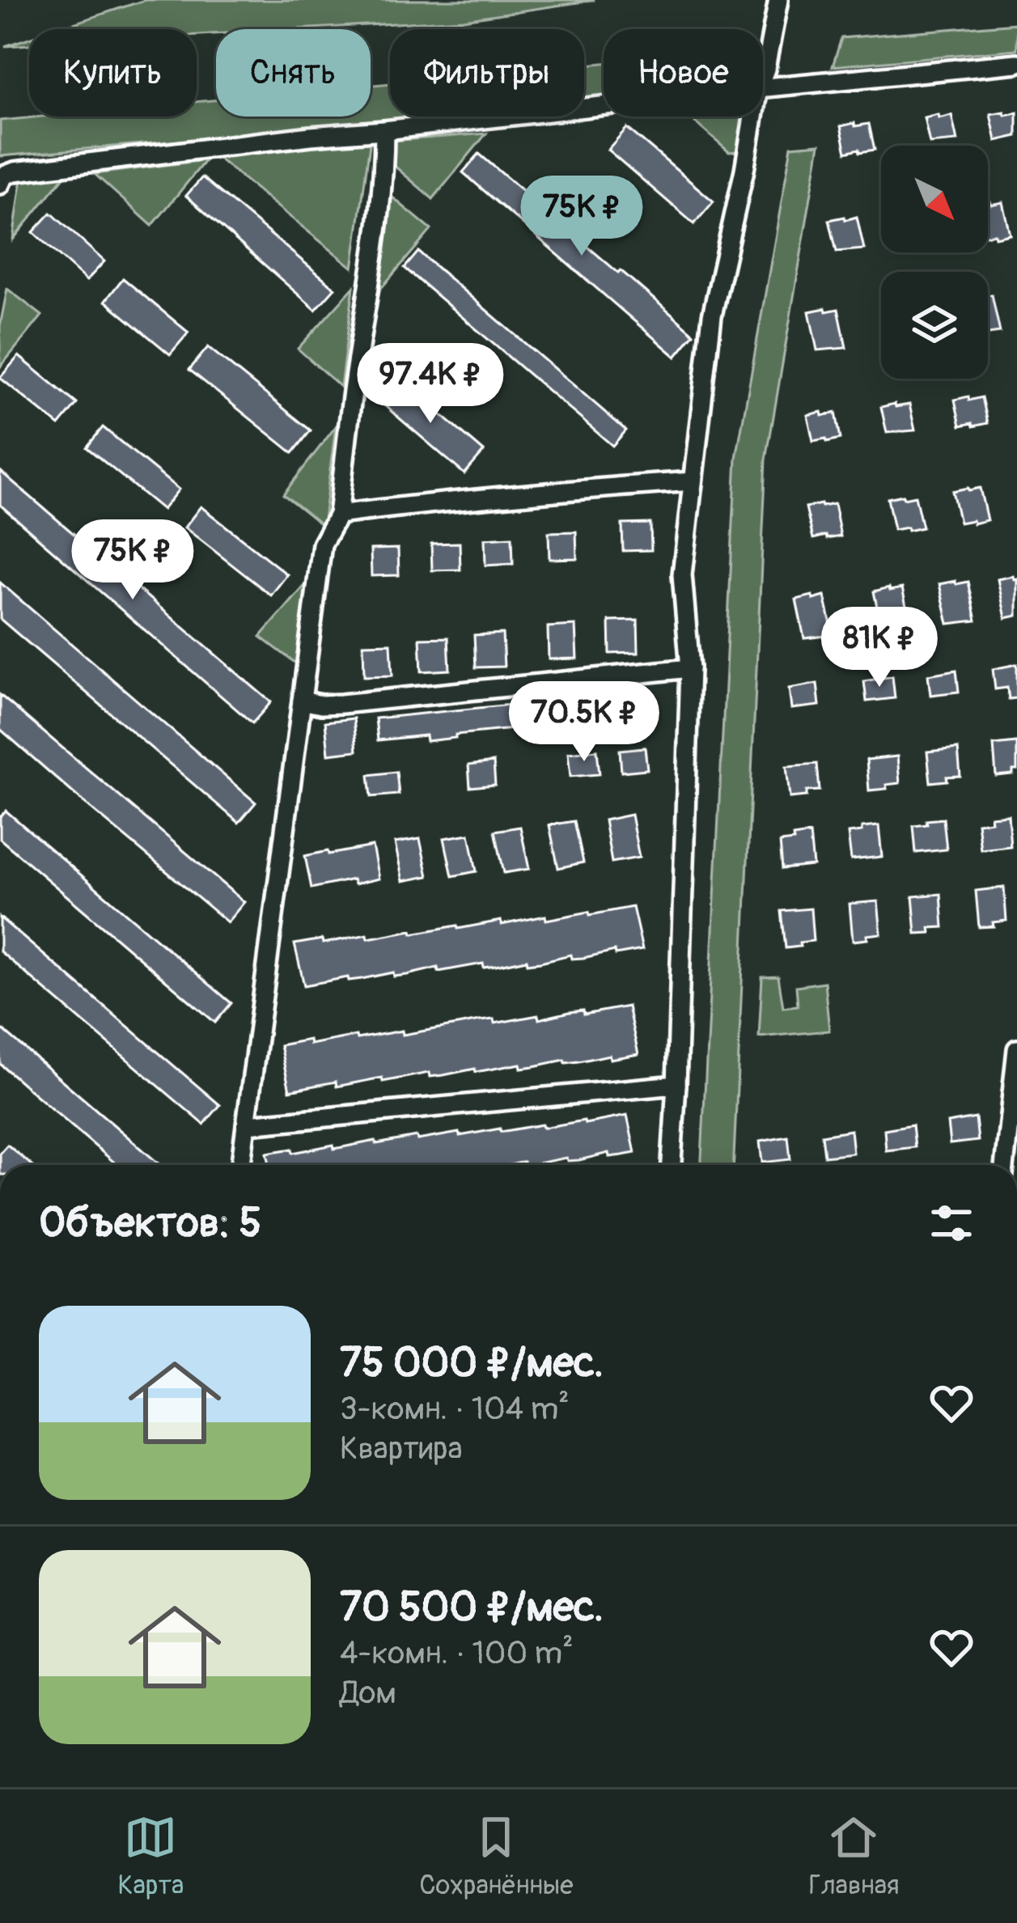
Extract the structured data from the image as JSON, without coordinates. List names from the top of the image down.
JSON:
{
  "north": "bottom right",
  "page": {
    "chip": [
      "Купить",
      "Снять",
      "Фильтры",
      "Новое"
    ],
    "price": [
      "75K ₽",
      "97.4K ₽",
      "75K ₽",
      "81K ₽",
      "70.5K ₽"
    ],
    "heading": "Объектов: 5",
    "list": [
      {
        "name": "75 000 ₽/мес.",
        "note": "3-комн. · 104 m² · Квартира"
      },
      {
        "name": "70 500 ₽/мес.",
        "note": "4-комн. · 100 m² · Дом"
      }
    ],
    "tabs": ["Карта", "Сохранённые", "Главная"]
  }
}
